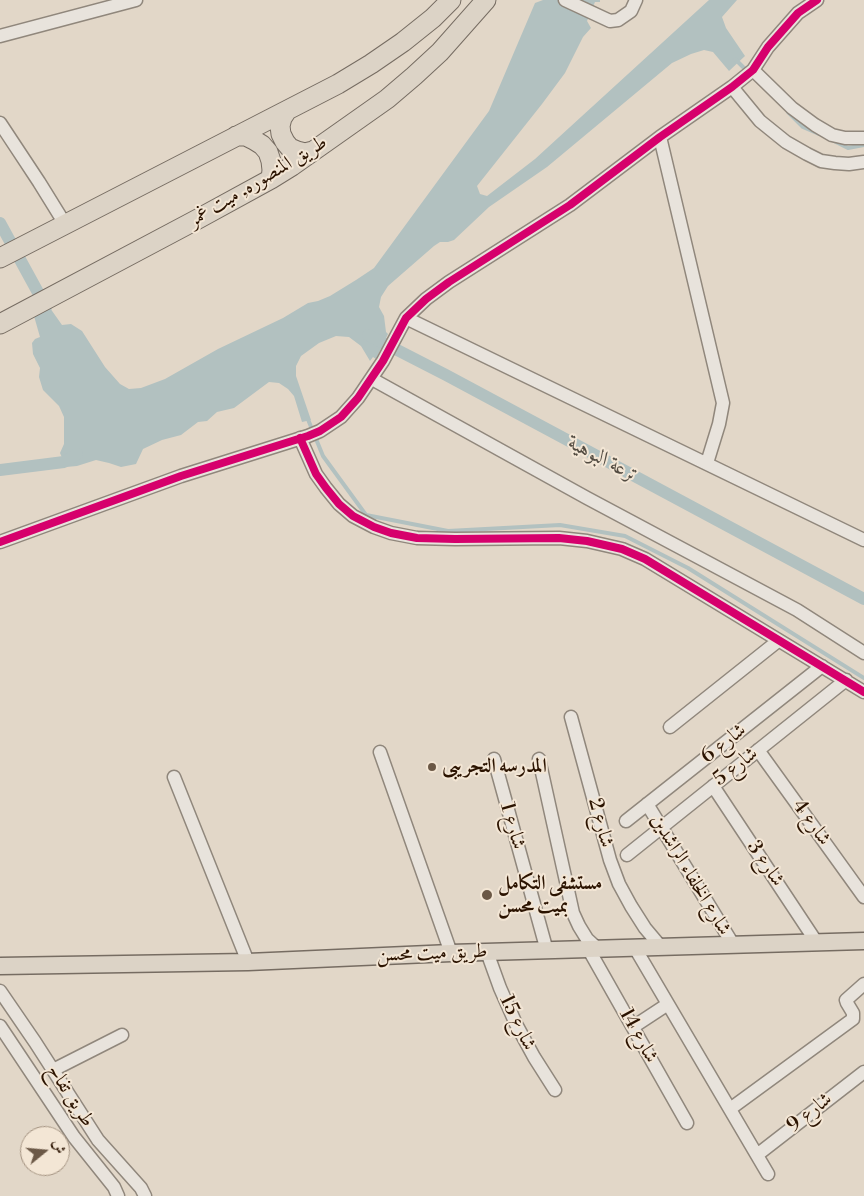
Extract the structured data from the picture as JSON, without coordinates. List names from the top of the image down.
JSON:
{
  "streets": {
    "highway": ["طريق المنصوره, ميت غمر"],
    "main road": ["طريق ميت محسن"],
    "street": [
      "شارع 6",
      "شارع 5",
      "شارع 2",
      "شارع 4",
      "شارع 1",
      "شارع 3",
      "شارع الخلفاء الراشدين",
      "شارع 15",
      "شارع 14",
      "طريق تفاح",
      "شارع 9"
    ]
  },
  "crossings": [
    ["شارع 6", "شارع الخلفاء الراشدين"],
    ["شارع 5", "شارع 4"],
    ["شارع 5", "شارع 3"],
    ["شارع 5", "شارع الخلفاء الراشدين"],
    ["شارع 2", "طريق ميت محسن"],
    ["شارع 1", "طريق ميت محسن"],
    ["شارع 3", "طريق ميت محسن"],
    ["شارع الخلفاء الراشدين", "طريق ميت محسن"],
    ["طريق ميت محسن", "شارع 15"],
    ["طريق ميت محسن", "شارع 14"]
  ],
  "water": ["ترعة البوهية"],
  "places": ["المدرسه التجريبى", "مستشفى التكامل بميت محسن"],
  "north": "right"
}
